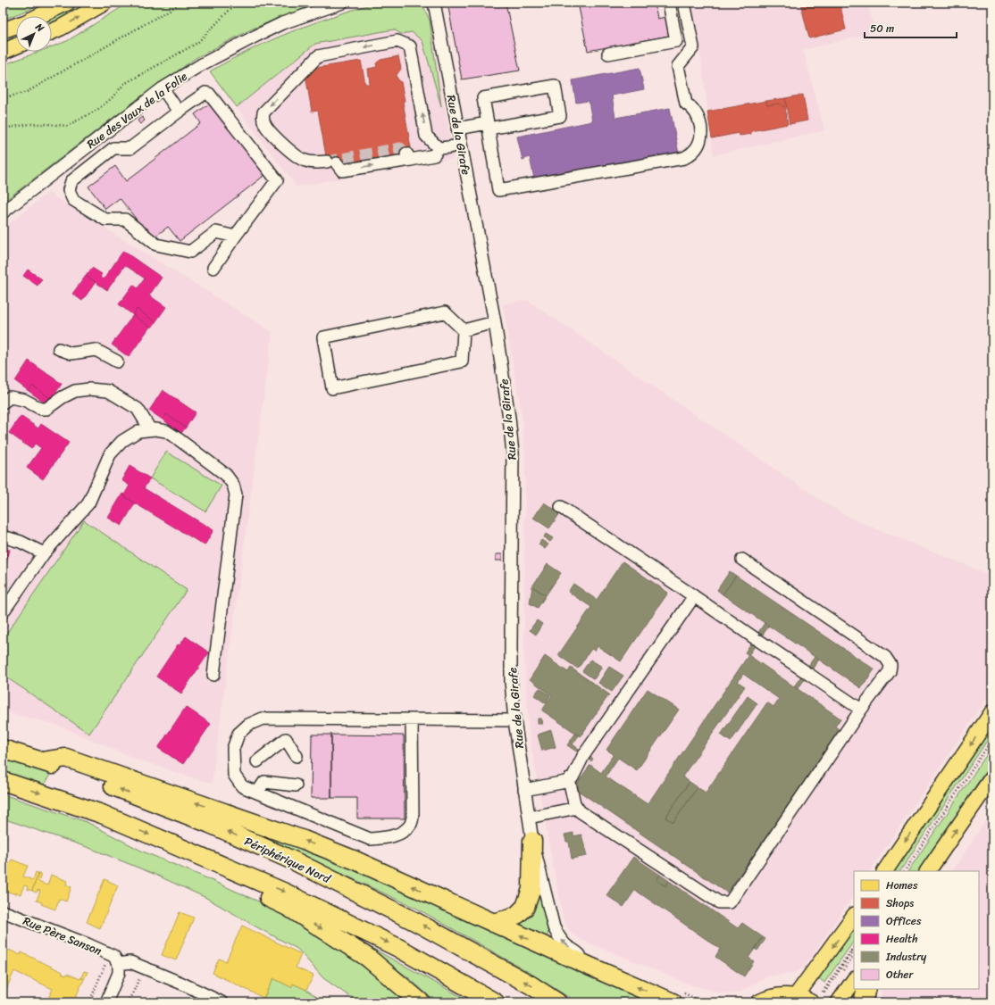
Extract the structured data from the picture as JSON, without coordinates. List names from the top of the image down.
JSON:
{
  "streets": {
    "highway": ["Périphérique Nord"],
    "street": ["Rue des Vaux de la Folie", "Rue de la Girafe", "Rue Père Sanson"]
  },
  "legend": [
    "Homes",
    "Shops",
    "Offices",
    "Health",
    "Industry",
    "Other"
  ],
  "scale_bar": "50 m",
  "north": "top right"
}
